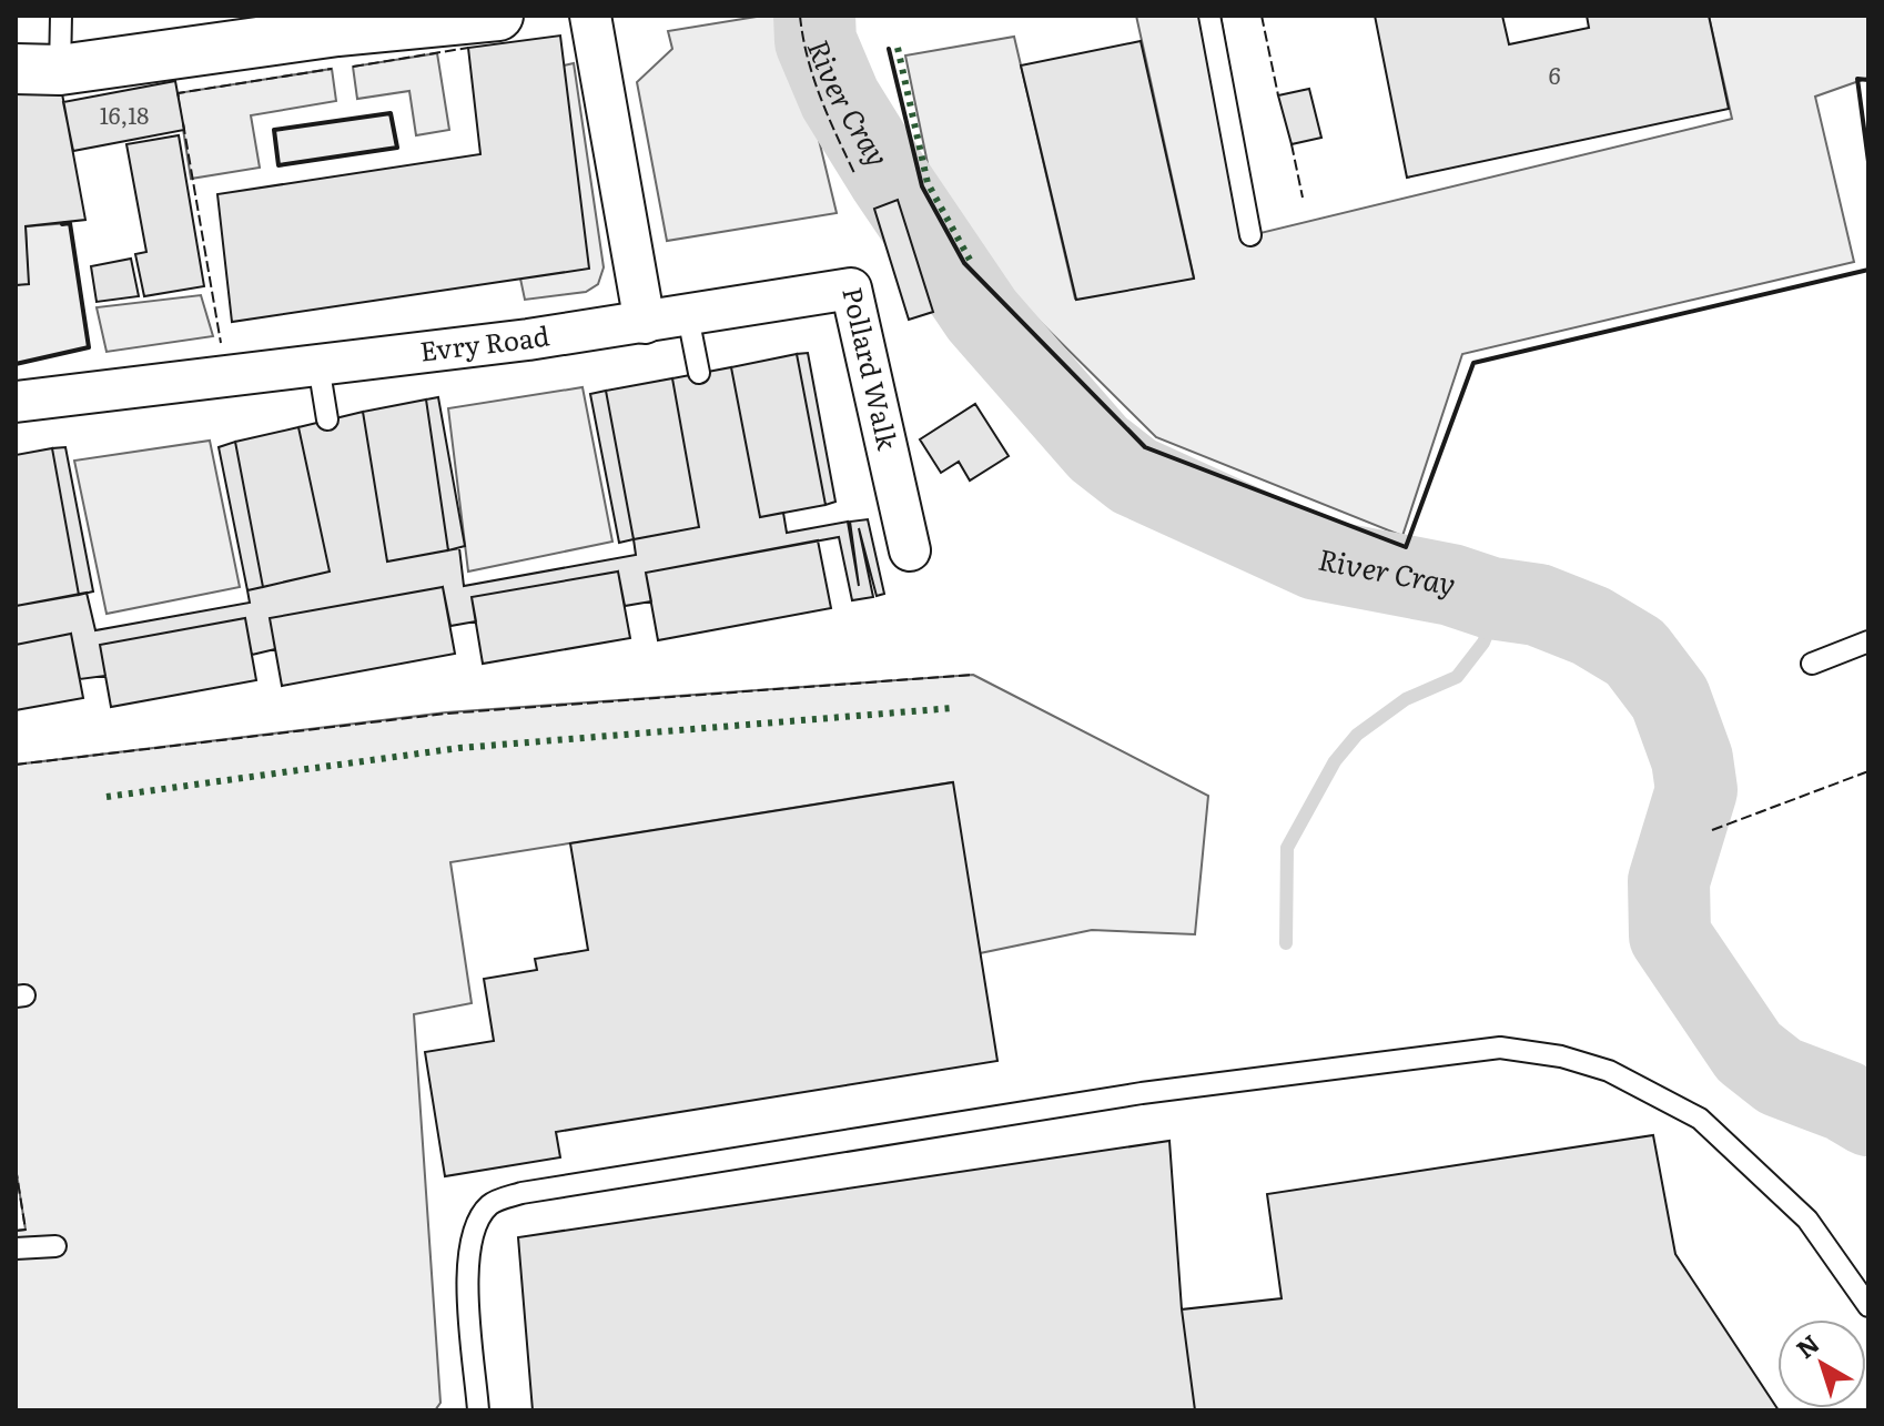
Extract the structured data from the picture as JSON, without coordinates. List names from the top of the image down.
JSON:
{
  "streets": {
    "street": ["Evry Road", "Pollard Walk"]
  },
  "crossings": [
    ["Evry Road", "Pollard Walk"]
  ],
  "water": ["River Cray"],
  "house_numbers": ["6", "16,18"],
  "north": "top left"
}
